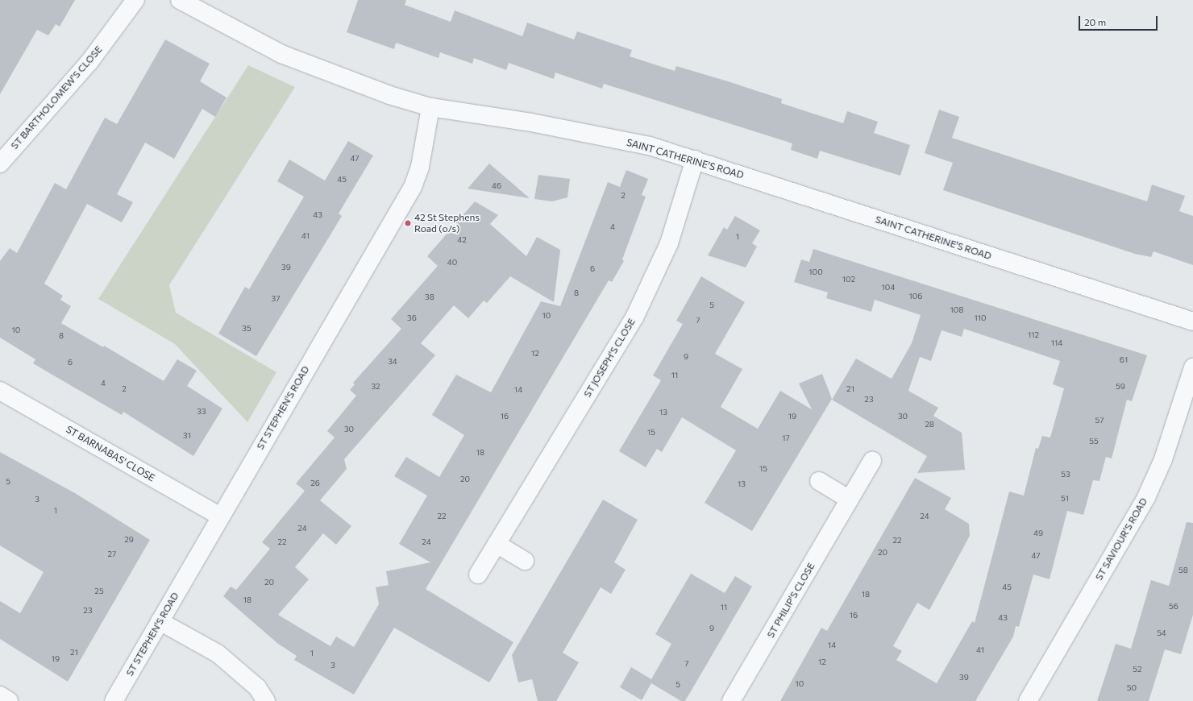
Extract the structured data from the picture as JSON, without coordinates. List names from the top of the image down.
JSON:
{
  "streets": {
    "street": [
      "ST BARTHOLOMEW'S CLOSE",
      "SAINT CATHERINE'S ROAD",
      "ST JOSEPH'S CLOSE",
      "ST STEPHEN'S ROAD",
      "ST BARNABAS' CLOSE",
      "ST SAVIOUR'S ROAD",
      "ST PHILIP'S CLOSE"
    ]
  },
  "crossings": [
    ["SAINT CATHERINE'S ROAD", "ST JOSEPH'S CLOSE"],
    ["SAINT CATHERINE'S ROAD", "ST STEPHEN'S ROAD"],
    ["ST STEPHEN'S ROAD", "ST BARNABAS' CLOSE"]
  ],
  "places": ["42 St Stephens Road (o/s)"],
  "house_numbers": [
    "47",
    "45",
    "46",
    "2",
    "43",
    "4",
    "41",
    "1",
    "42",
    "40",
    "39",
    "6",
    "100",
    "102",
    "104",
    "8",
    "106",
    "38",
    "37",
    "5",
    "108",
    "10",
    "36",
    "110",
    "7",
    "35",
    "10",
    "112",
    "8",
    "114",
    "12",
    "9",
    "61",
    "34",
    "6",
    "11",
    "4",
    "32",
    "59",
    "2",
    "21",
    "14",
    "23",
    "33",
    "13",
    "16",
    "19",
    "30",
    "57",
    "28",
    "30",
    "15",
    "31",
    "17",
    "55",
    "18",
    "15",
    "53",
    "20",
    "5",
    "26",
    "13",
    "51",
    "3",
    "1",
    "22",
    "24",
    "24",
    "49",
    "29",
    "22",
    "22",
    "24",
    "20",
    "27",
    "47",
    "58",
    "20",
    "45",
    "25",
    "18",
    "18",
    "56",
    "11",
    "23",
    "16",
    "43",
    "9",
    "54",
    "14",
    "41",
    "21",
    "1",
    "19",
    "12",
    "7",
    "3",
    "52",
    "39",
    "10",
    "5",
    "50"
  ],
  "scale_bar": "20 m"
}
